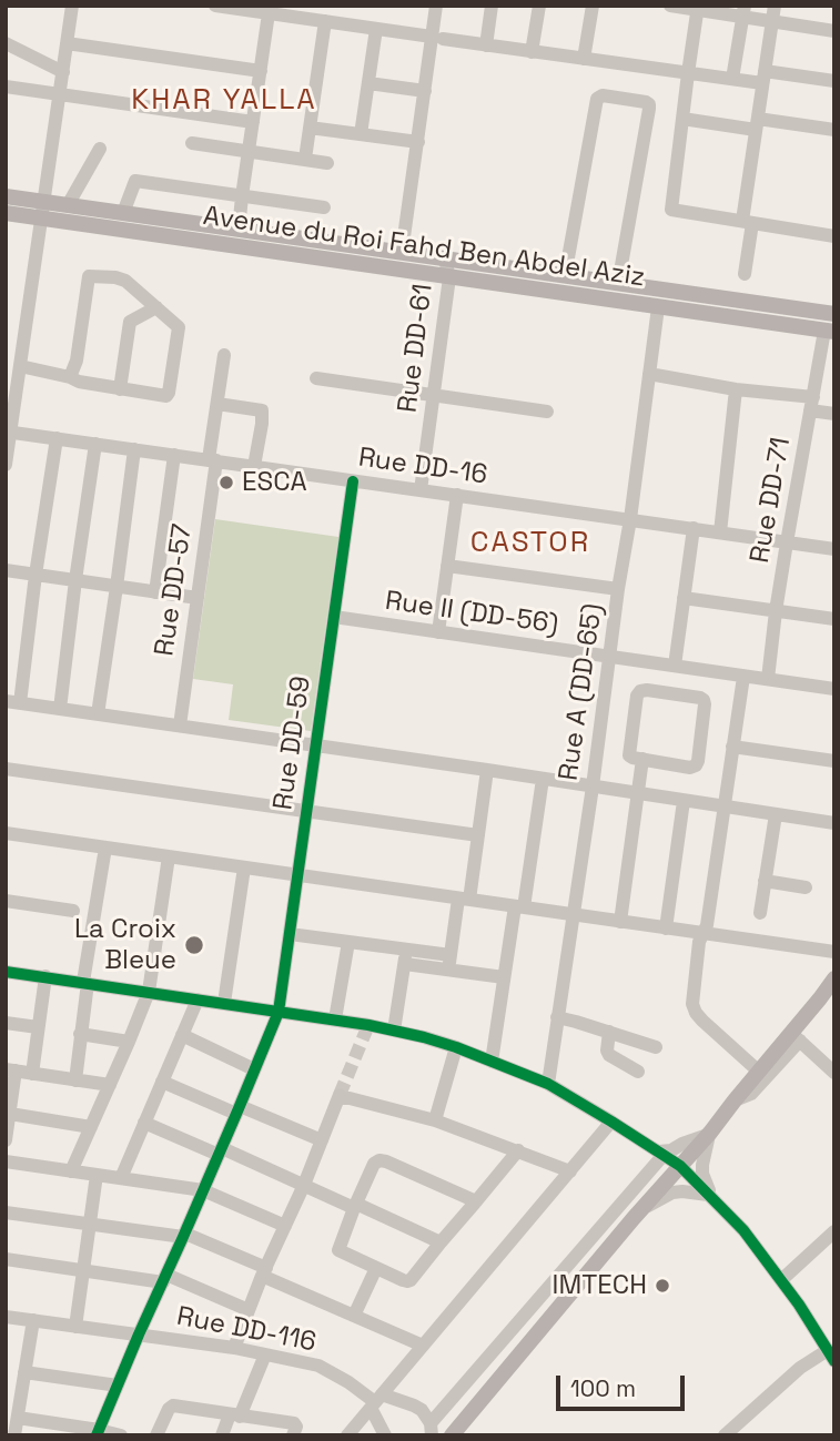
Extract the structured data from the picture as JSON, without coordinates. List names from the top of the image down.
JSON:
{
  "streets": {
    "main road": ["Avenue du Roi Fahd Ben Abdel Aziz"],
    "street": [
      "Rue DD-61",
      "Rue DD-16",
      "Rue DD-71",
      "Rue DD-57",
      "Rue II (DD-56)",
      "Rue A (DD-65)",
      "Rue DD-59",
      "Rue DD-116"
    ]
  },
  "crossings": [
    ["Avenue du Roi Fahd Ben Abdel Aziz", "Rue DD-61"],
    ["Avenue du Roi Fahd Ben Abdel Aziz", "Rue DD-71"],
    ["Avenue du Roi Fahd Ben Abdel Aziz", "Rue A (DD-65)"],
    ["Rue DD-61", "Rue DD-16"],
    ["Rue DD-16", "Rue DD-71"],
    ["Rue DD-16", "Rue DD-57"],
    ["Rue DD-16", "Rue A (DD-65)"],
    ["Rue DD-16", "Rue DD-59"],
    ["Rue DD-71", "Rue II (DD-56)"],
    ["Rue II (DD-56)", "Rue A (DD-65)"],
    ["Rue II (DD-56)", "Rue DD-59"],
    ["Rue DD-59", "Rue DD-116"]
  ],
  "districts": ["KHAR YALLA", "CASTOR"],
  "places": ["ESCA", "La Croix Bleue", "IMTECH"],
  "scale_bar": "100 m"
}
